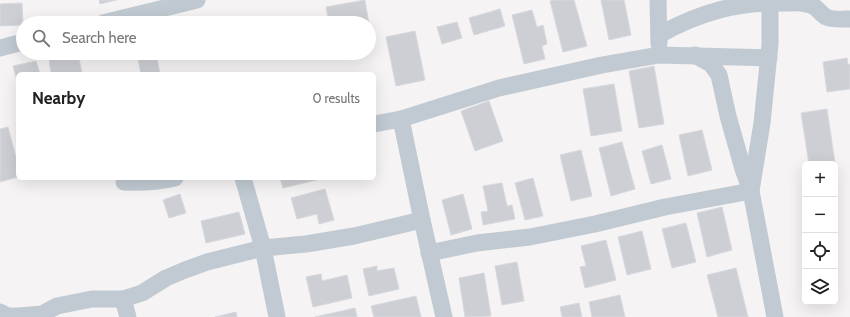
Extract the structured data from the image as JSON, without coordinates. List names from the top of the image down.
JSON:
{
  "page": {
    "search": "Search here",
    "heading": ["Nearby", "0 results"],
    "map_buttons": ["+", "−"]
  }
}
